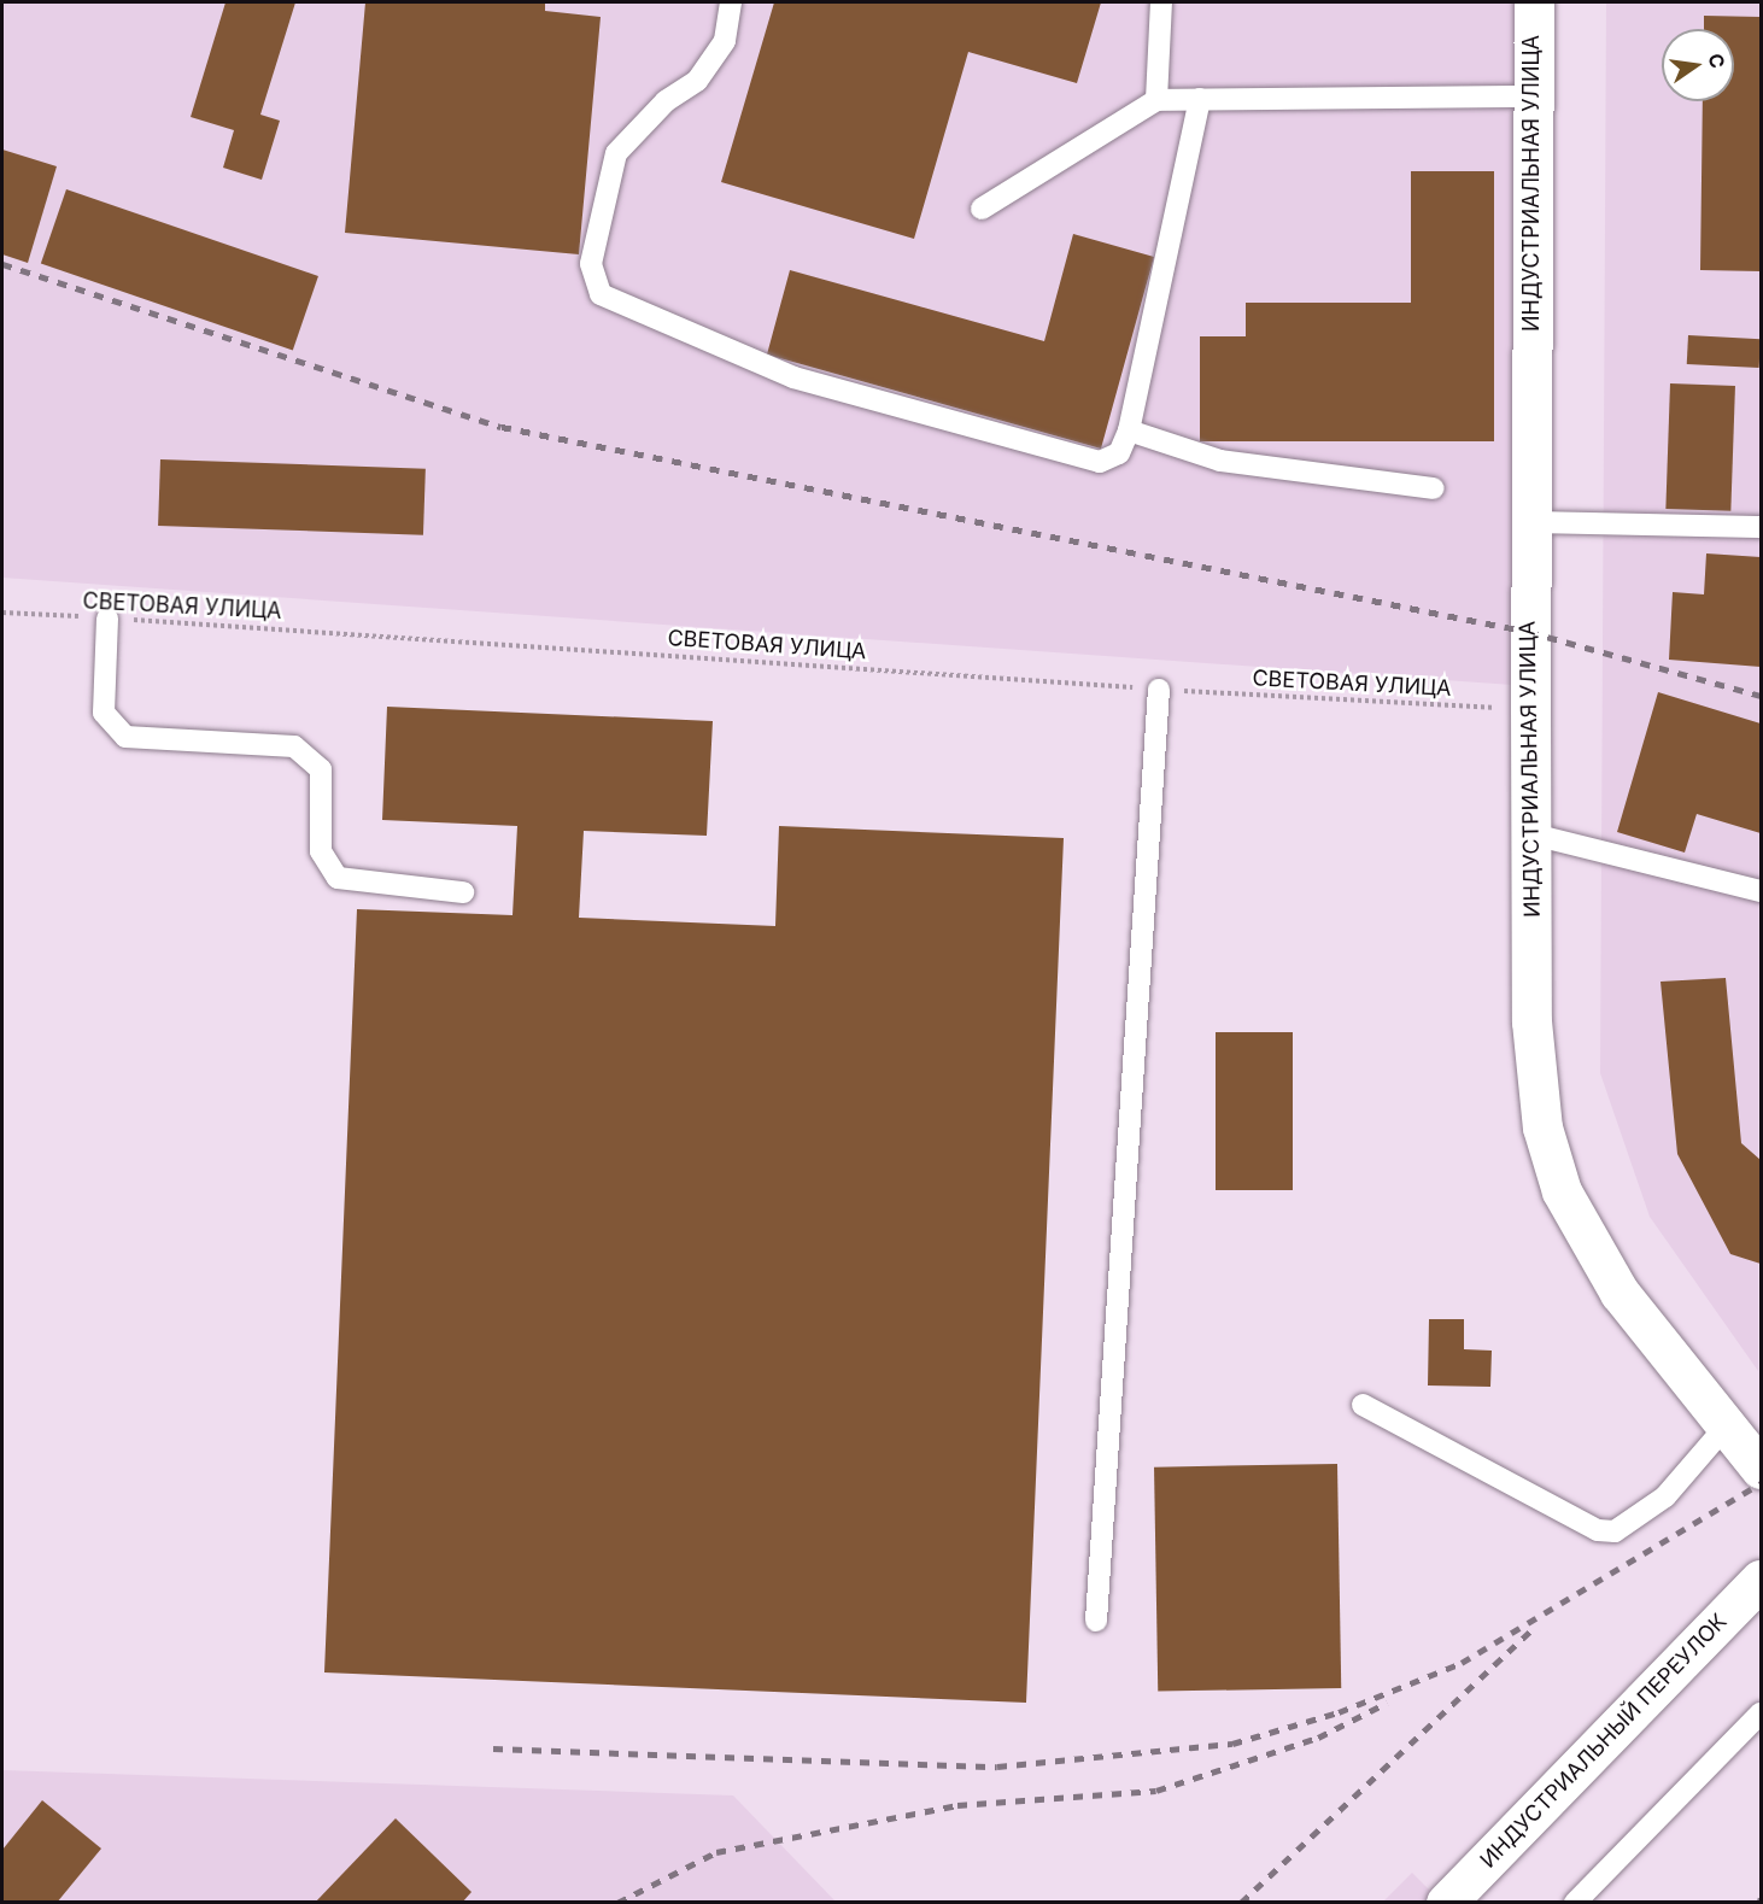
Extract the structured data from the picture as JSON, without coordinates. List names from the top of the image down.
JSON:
{
  "streets": {
    "street": ["ИНДУСТРИАЛЬНАЯ УЛИЦА", "ИНДУСТРИАЛЬНЫЙ ПЕРЕУЛОК"],
    "path": ["СВЕТОВАЯ УЛИЦА"]
  },
  "crossings": [
    ["ИНДУСТРИАЛЬНАЯ УЛИЦА", "СВЕТОВАЯ УЛИЦА"]
  ],
  "north": "right"
}
